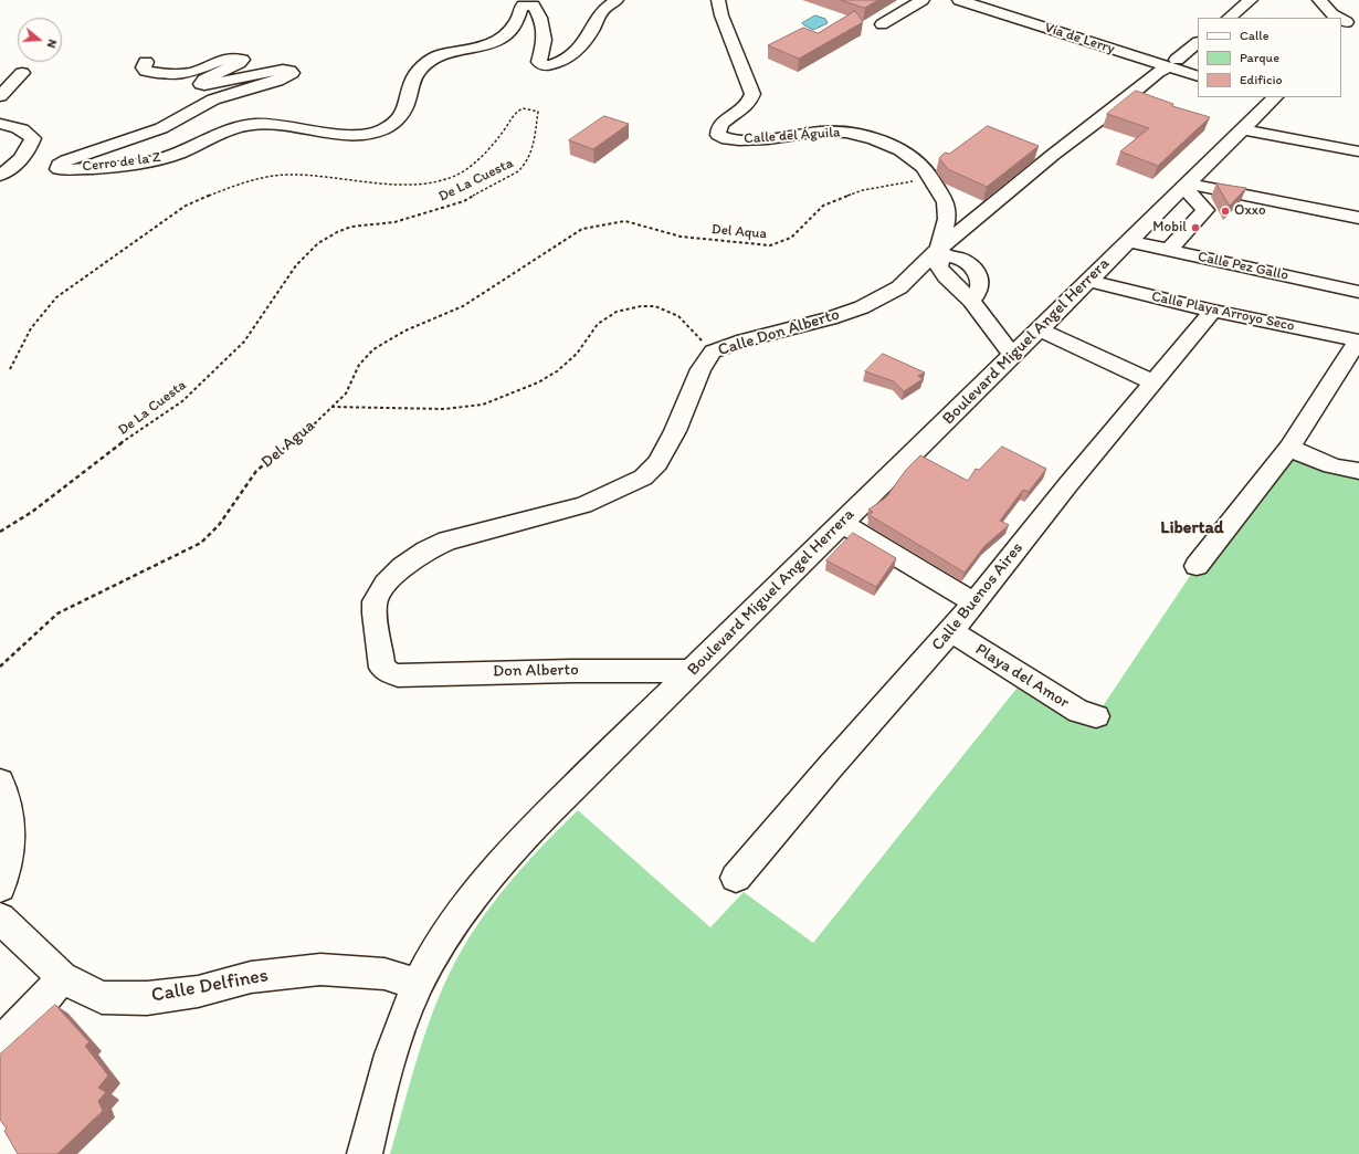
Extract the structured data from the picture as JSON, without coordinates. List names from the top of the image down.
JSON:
{
  "streets": {
    "street": [
      "Vía de Lerry",
      "Calle del Águila",
      "Cerro de la Z",
      "Calle Pez Gallo",
      "Calle Playa Arroyo Seco",
      "Calle Don Alberto",
      "Boulevard Miguel Angel Herrera",
      "Calle Buenos Aires",
      "Don Alberto",
      "Playa del Amor",
      "Calle Delfines"
    ],
    "path": ["De La Cuesta", "Del Aqua", "Del Agua"]
  },
  "crossings": [
    ["Vía de Lerry", "Calle Don Alberto"],
    ["Calle del Águila", "Del Aqua"],
    ["Calle del Águila", "Calle Don Alberto"],
    ["Calle del Águila", "Boulevard Miguel Angel Herrera"],
    ["Del Aqua", "Del Agua"],
    ["Calle Pez Gallo", "Boulevard Miguel Angel Herrera"],
    ["Calle Playa Arroyo Seco", "Boulevard Miguel Angel Herrera"],
    ["Calle Playa Arroyo Seco", "Calle Buenos Aires"],
    ["Calle Don Alberto", "Don Alberto"],
    ["Boulevard Miguel Angel Herrera", "Don Alberto"],
    ["Boulevard Miguel Angel Herrera", "Calle Delfines"],
    ["Calle Buenos Aires", "Playa del Amor"]
  ],
  "districts": ["Libertad"],
  "places": ["Oxxo", "Mobil"],
  "legend": ["Calle", "Parque", "Edificio"],
  "north": "right"
}
